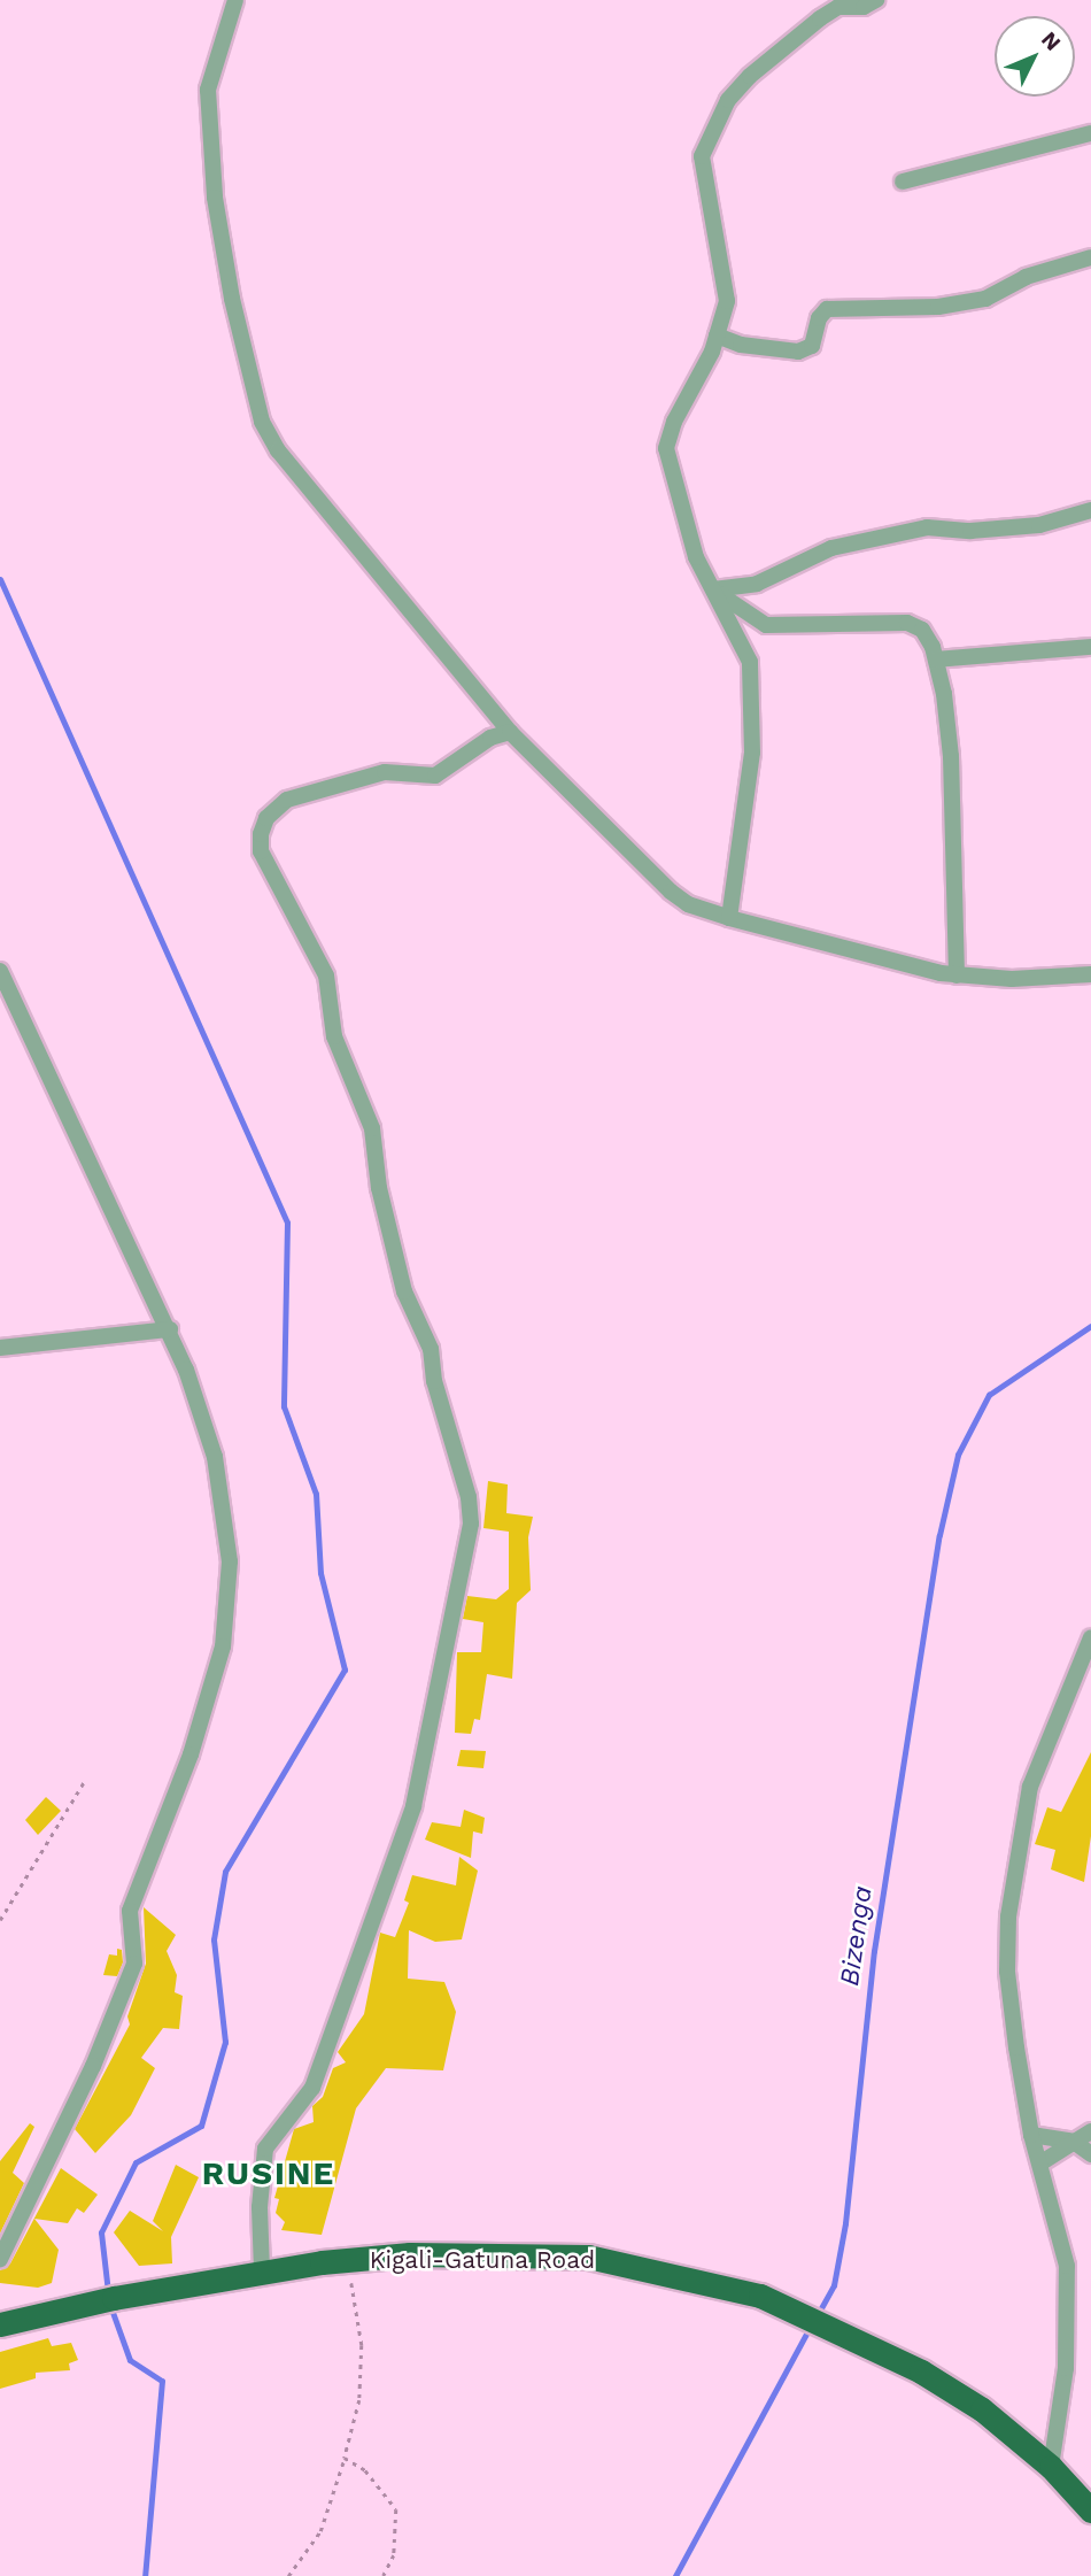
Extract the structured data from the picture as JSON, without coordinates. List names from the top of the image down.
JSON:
{
  "streets": {
    "highway": ["Kigali-Gatuna Road"]
  },
  "districts": ["RUSINE"],
  "water": ["Bizenga"],
  "north": "top right"
}
